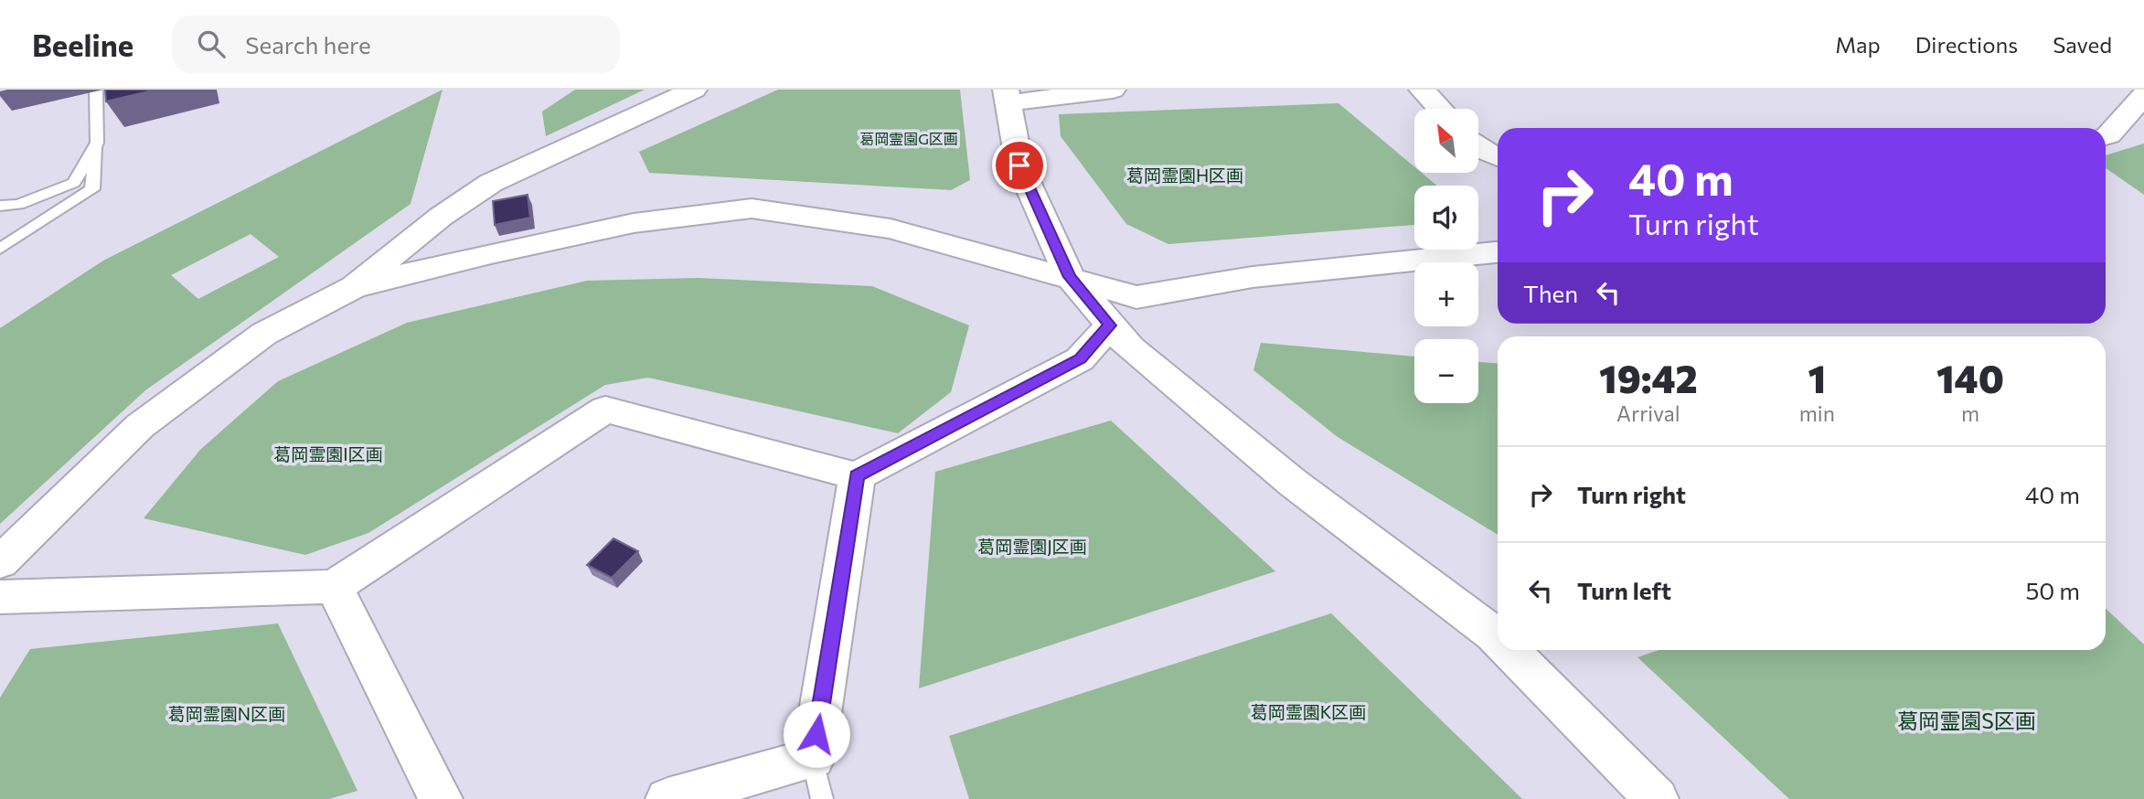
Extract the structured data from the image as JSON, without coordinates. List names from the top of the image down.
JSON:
{
  "parks": [
    "葛岡霊園G区画",
    "葛岡霊園H区画",
    "葛岡霊園I区画",
    "葛岡霊園J区画",
    "葛岡霊園K区画",
    "葛岡霊園N区画",
    "葛岡霊園S区画"
  ],
  "north": "top left",
  "page": {
    "header": "Beeline",
    "search": "Search here",
    "nav": ["Map", "Directions", "Saved"],
    "map_buttons": ["+", "−"],
    "turn": ["40 m", "Turn right"],
    "then": "Then",
    "eta": [
      "19:42",
      "Arrival",
      "1",
      "min",
      "140",
      "m"
    ],
    "list": [
      {
        "name": "Turn right",
        "value": "40 m"
      },
      {
        "name": "Turn left",
        "value": "50 m"
      }
    ]
  }
}
